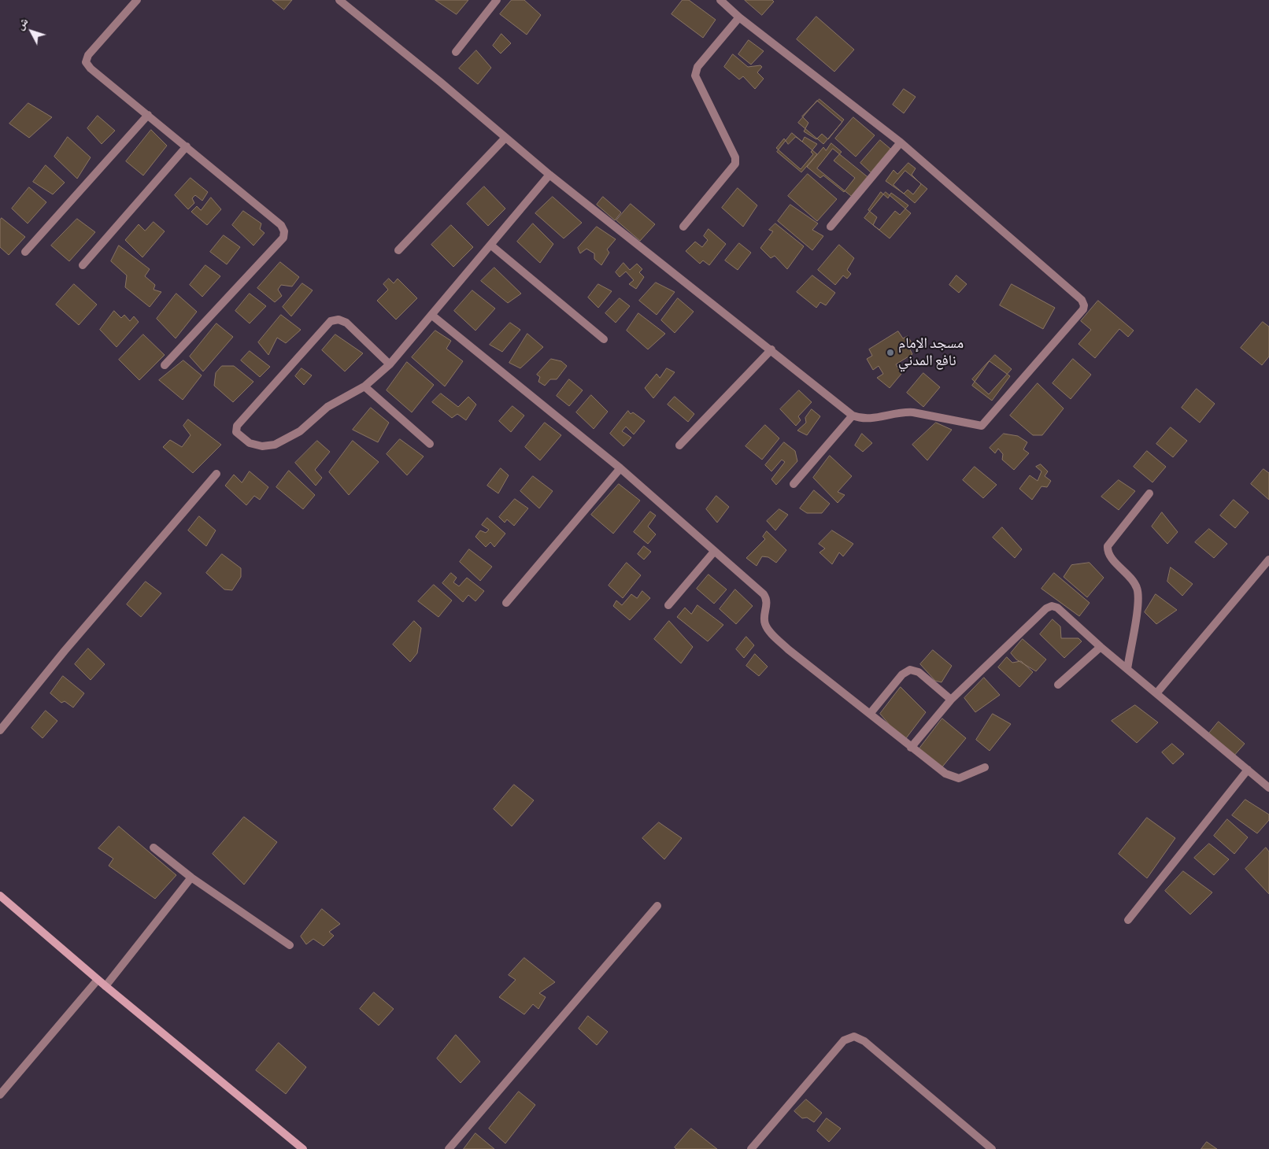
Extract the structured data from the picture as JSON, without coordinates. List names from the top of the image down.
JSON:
{
  "places": ["مسجد الإمام نافع المدني"],
  "north": "top left"
}
